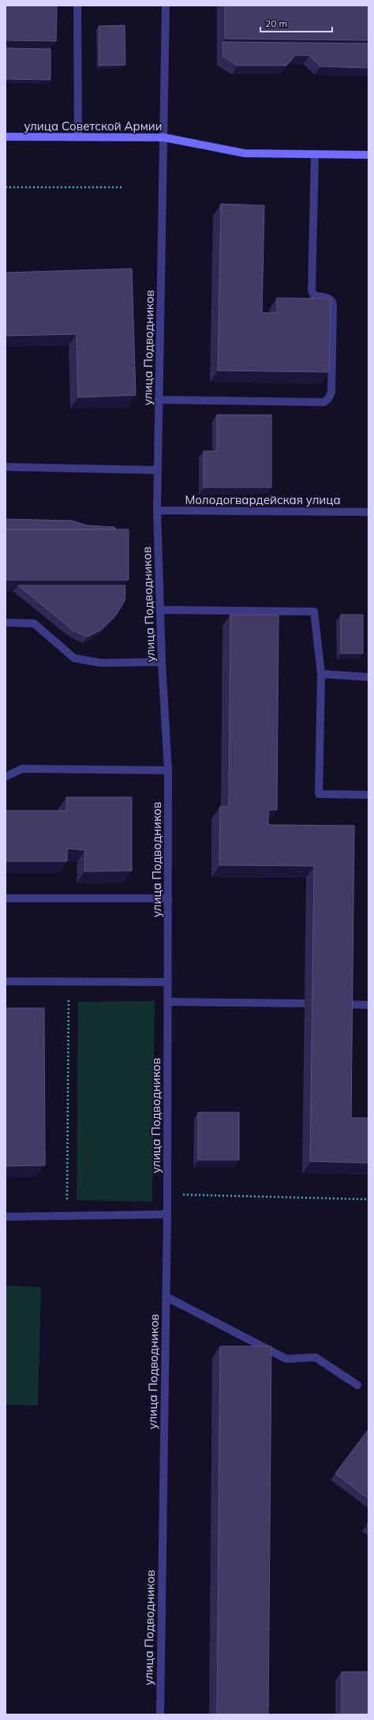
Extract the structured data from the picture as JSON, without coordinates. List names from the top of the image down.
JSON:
{
  "streets": {
    "street": ["улица Советской Армии", "улица Подводников", "Молодогвардейская улица"]
  },
  "crossings": [
    ["улица Советской Армии", "улица Подводников"],
    ["улица Подводников", "Молодогвардейская улица"]
  ],
  "scale_bar": "20 m"
}
